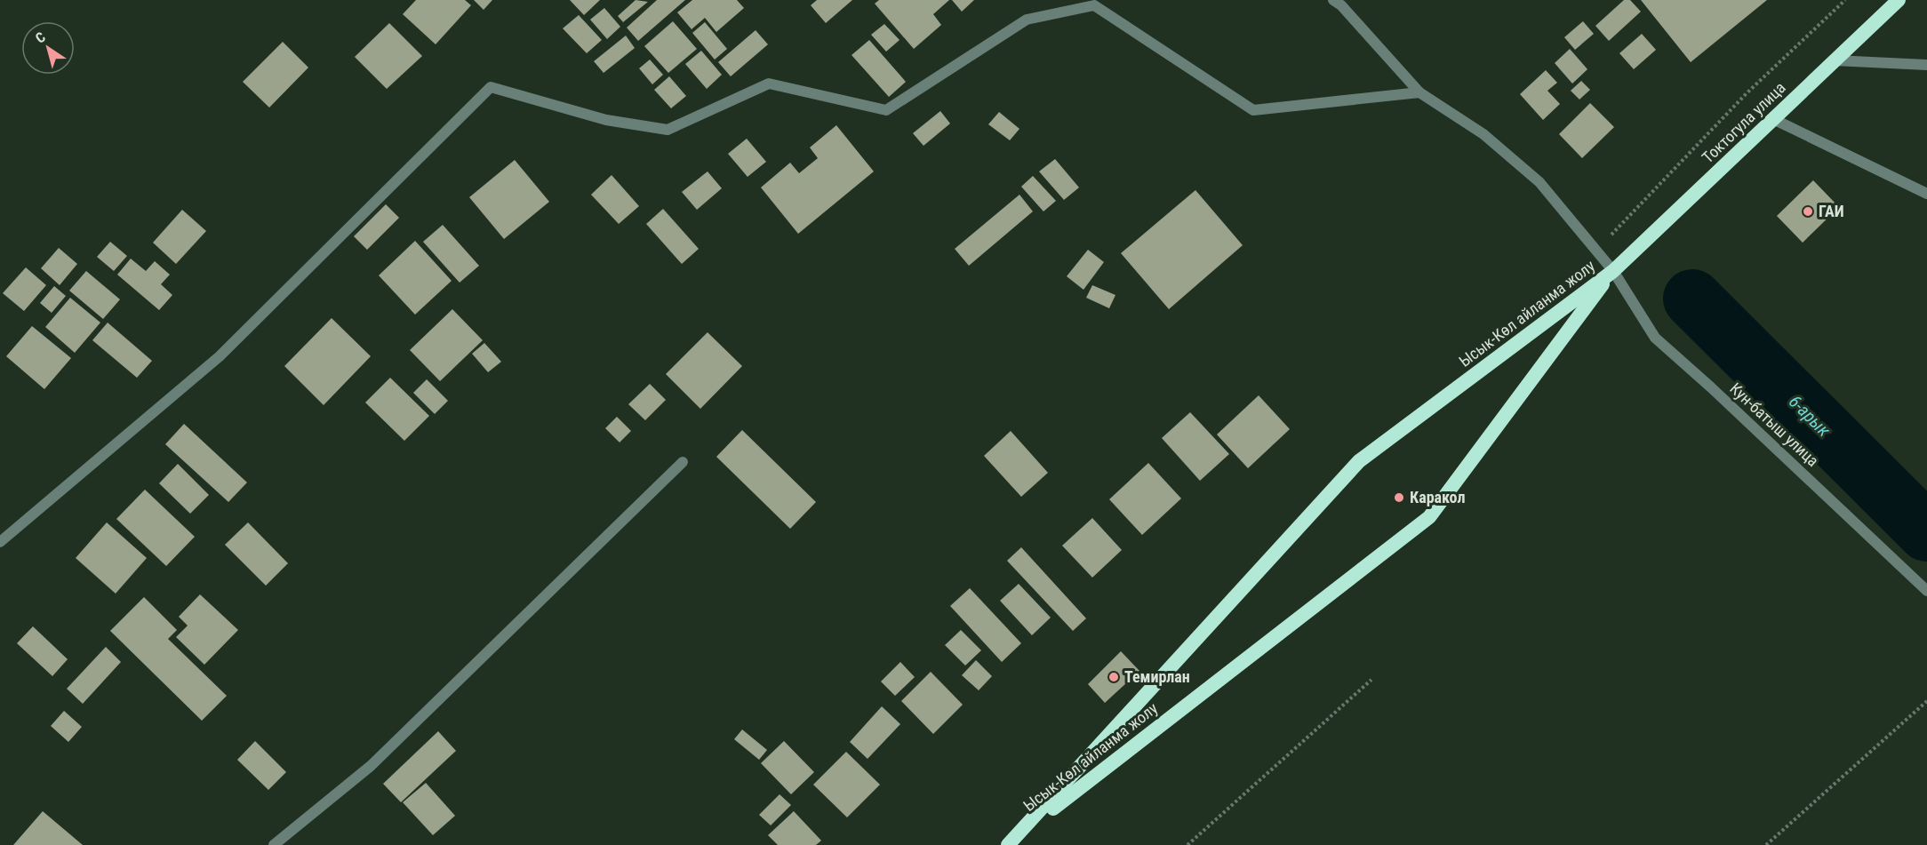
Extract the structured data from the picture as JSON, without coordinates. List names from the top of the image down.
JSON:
{
  "streets": {
    "highway": ["Токтогула улица", "Ысык-Көл айланма жолу"],
    "street": ["Кун-батыш улица"]
  },
  "crossings": [
    ["Токтогула улица", "Ысык-Көл айланма жолу"],
    ["Токтогула улица", "Кун-батыш улица"],
    ["Ысык-Көл айланма жолу", "Кун-батыш улица"]
  ],
  "water": ["6-арык"],
  "places": ["ГАИ", "Каракол", "Темирлан"],
  "north": "top left"
}
